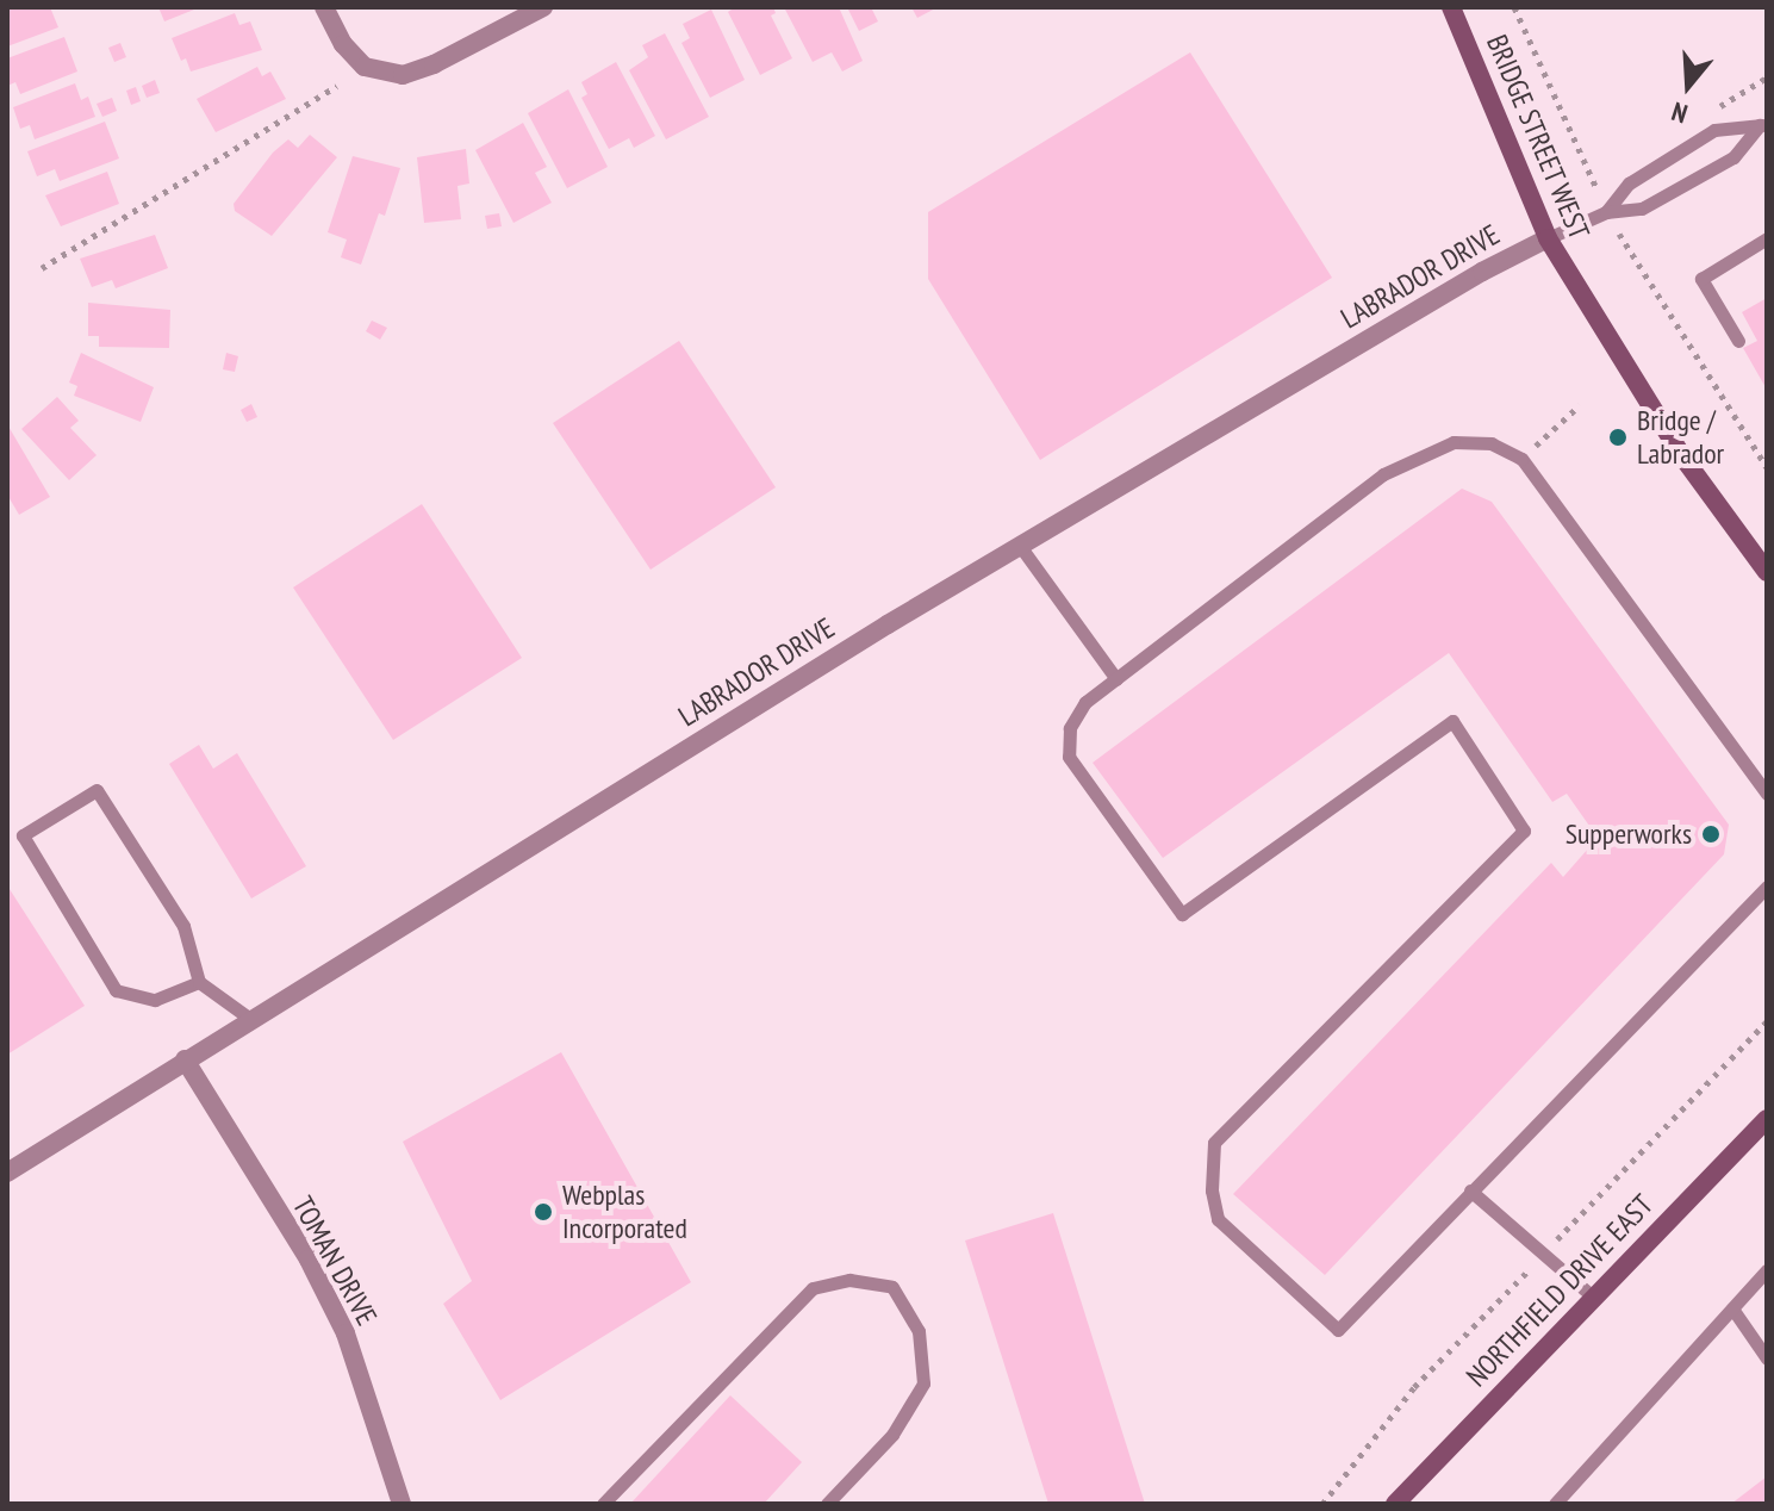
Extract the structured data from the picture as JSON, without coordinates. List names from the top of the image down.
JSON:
{
  "streets": {
    "main road": ["BRIDGE STREET WEST", "NORTHFIELD DRIVE EAST"],
    "street": ["LABRADOR DRIVE", "TOMAN DRIVE"]
  },
  "crossings": [
    ["BRIDGE STREET WEST", "LABRADOR DRIVE"],
    ["LABRADOR DRIVE", "TOMAN DRIVE"]
  ],
  "places": ["Bridge / Labrador", "Supperworks", "Webplas Incorporated"],
  "north": "bottom"
}
